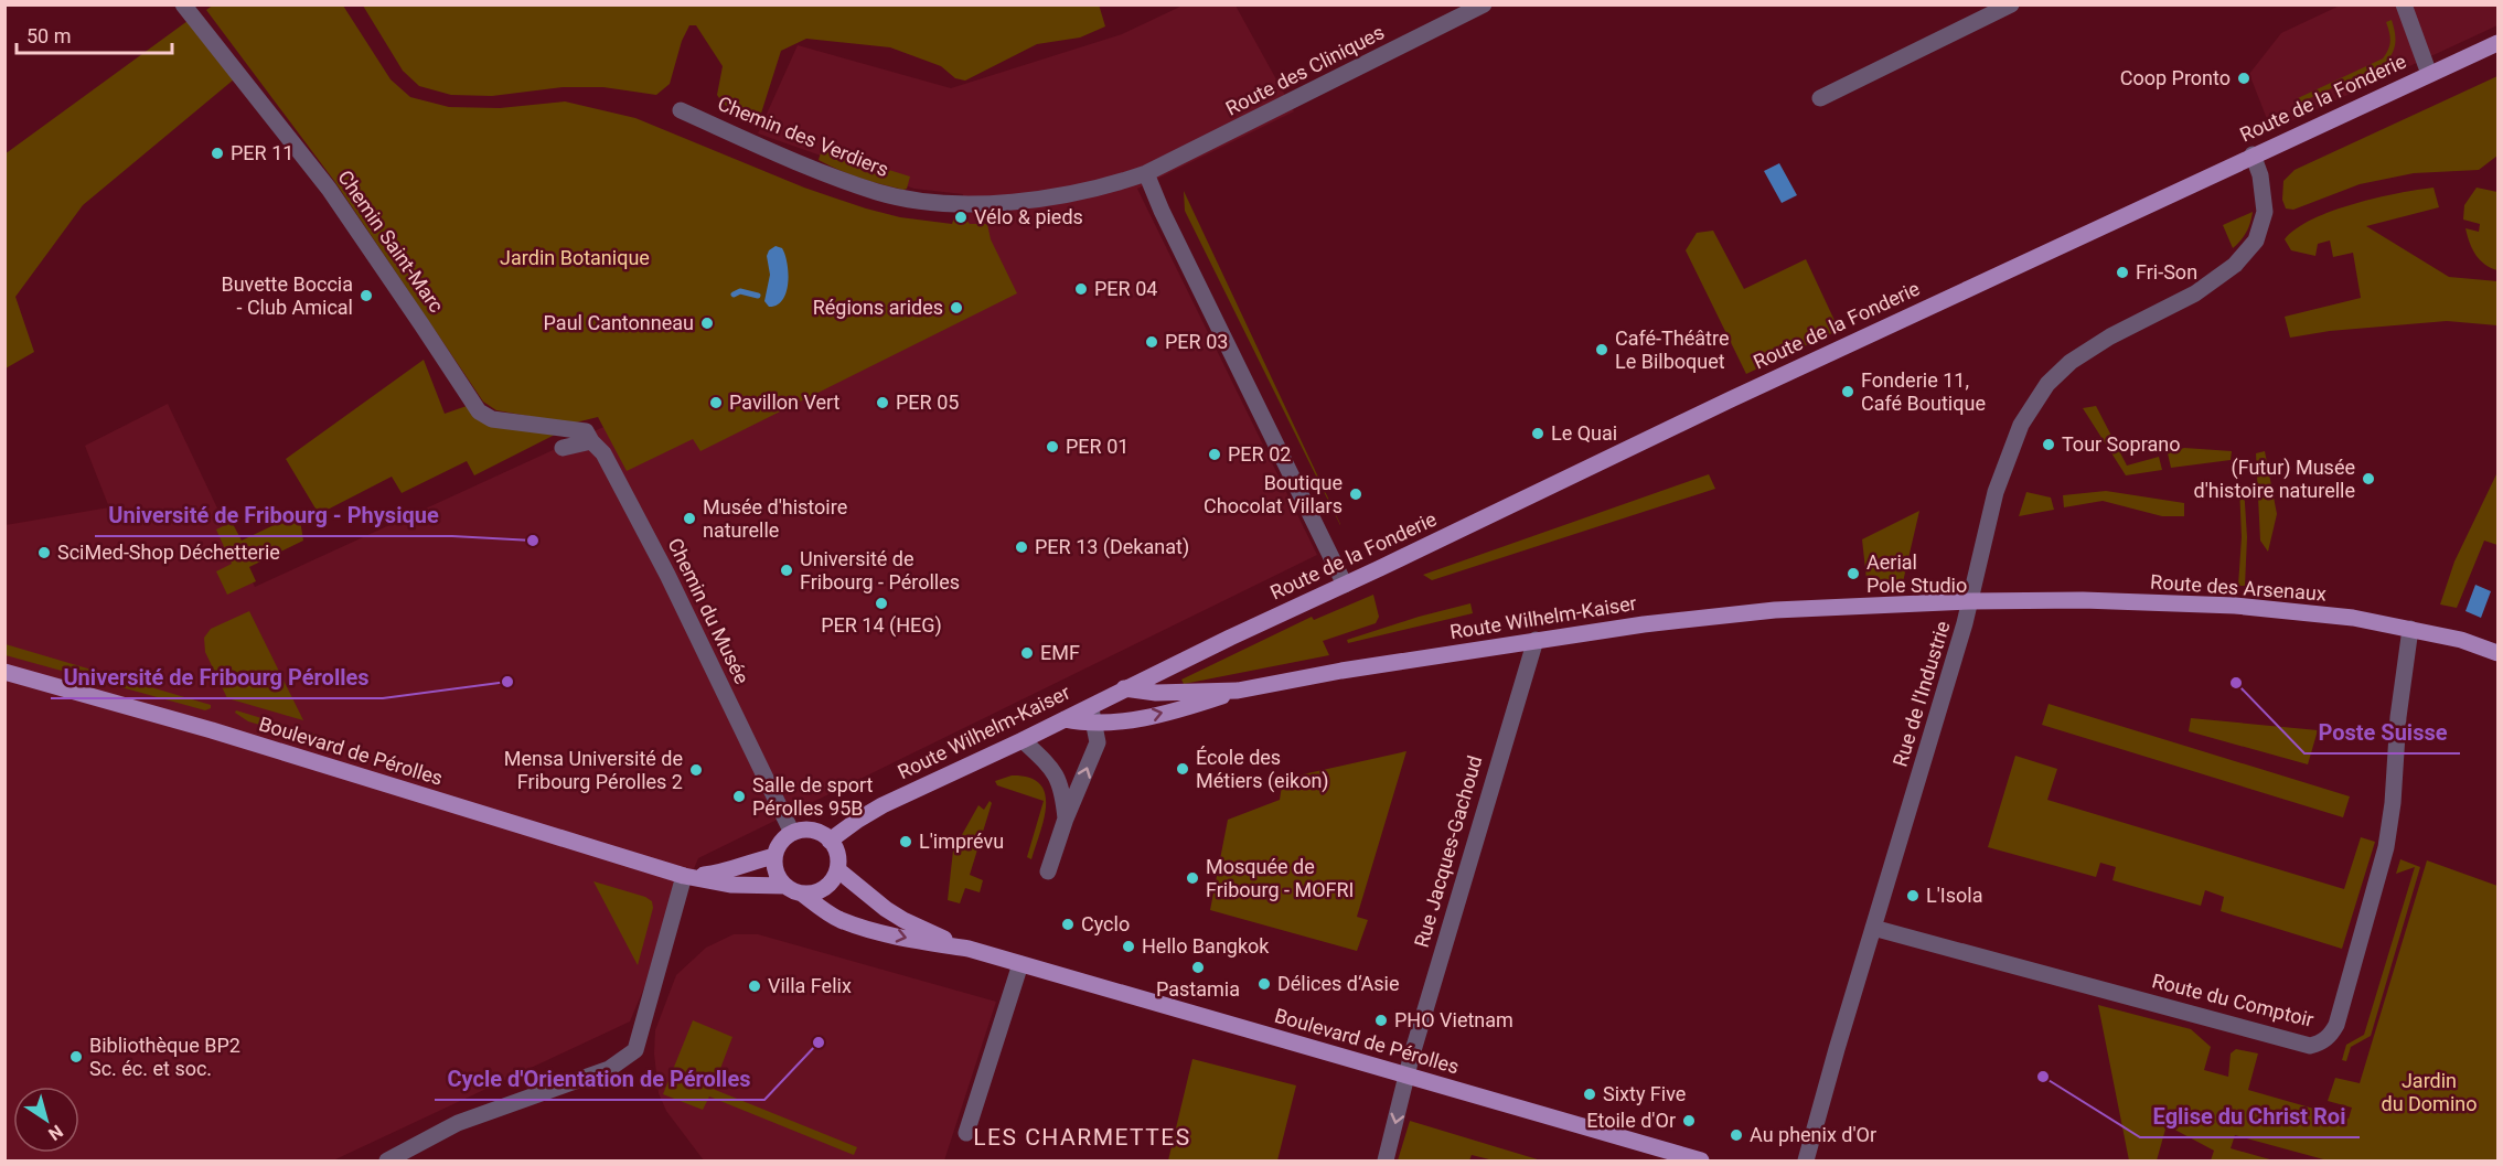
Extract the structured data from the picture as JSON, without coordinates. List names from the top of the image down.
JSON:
{
  "streets": {
    "main road": [
      "Route de la Fonderie",
      "Route des Arsenaux",
      "Route Wilhelm-Kaiser",
      "Boulevard de Pérolles"
    ],
    "street": [
      "Route des Cliniques",
      "Chemin des Verdiers",
      "Chemin Saint-Marc",
      "Chemin du Musée",
      "Rue de l'Industrie",
      "Rue Jacques-Gachoud",
      "Route du Comptoir"
    ]
  },
  "crossings": [
    ["Route des Cliniques", "Chemin des Verdiers"],
    ["Route de la Fonderie", "Route Wilhelm-Kaiser"],
    ["Route de la Fonderie", "Rue de l'Industrie"],
    ["Chemin Saint-Marc", "Chemin du Musée"],
    ["Route des Arsenaux", "Route Wilhelm-Kaiser"],
    ["Route des Arsenaux", "Rue de l'Industrie"],
    ["Route des Arsenaux", "Route du Comptoir"],
    ["Chemin du Musée", "Route Wilhelm-Kaiser"],
    ["Chemin du Musée", "Boulevard de Pérolles"],
    ["Route Wilhelm-Kaiser", "Rue de l'Industrie"],
    ["Route Wilhelm-Kaiser", "Boulevard de Pérolles"],
    ["Route Wilhelm-Kaiser", "Rue Jacques-Gachoud"],
    ["Rue de l'Industrie", "Route du Comptoir"],
    ["Boulevard de Pérolles", "Rue Jacques-Gachoud"]
  ],
  "districts": ["LES CHARMETTES"],
  "parks": ["Jardin Botanique", "Jardin du Domino"],
  "places": [
    "Coop Pronto",
    "PER 11",
    "Vélo & pieds",
    "Fri-Son",
    "PER 04",
    "Buvette Boccia - Club Amical",
    "Régions arides",
    "Paul Cantonneau",
    "PER 03",
    "Café-Théâtre Le Bilboquet",
    "Fonderie 11, Café Boutique",
    "Pavillon Vert",
    "PER 05",
    "Le Quai",
    "Tour Soprano",
    "PER 01",
    "PER 02",
    "(Futur) Musée d'histoire naturelle",
    "Boutique Chocolat Villars",
    "Musée d'histoire naturelle",
    "Université de Fribourg - Physique",
    "PER 13 (Dekanat)",
    "SciMed-Shop Déchetterie",
    "Université de Fribourg - Pérolles",
    "Aerial Pole Studio",
    "PER 14 (HEG)",
    "EMF",
    "Université de Fribourg Pérolles",
    "Poste Suisse",
    "École des Métiers (eikon)",
    "Mensa Université de Fribourg Pérolles 2",
    "Salle de sport Pérolles 95B",
    "L'imprévu",
    "Mosquée de Fribourg - MOFRI",
    "L'Isola",
    "Cyclo",
    "Hello Bangkok",
    "Pastamia",
    "Délices d‘Asie",
    "Villa Felix",
    "PHO Vietnam",
    "Cycle d'Orientation de Pérolles",
    "Bibliothèque BP2 Sc. éc. et soc.",
    "Eglise du Christ Roi",
    "Sixty Five",
    "Etoile d'Or",
    "Au phenix d'Or"
  ],
  "scale_bar": "50 m",
  "north": "bottom right"
}
